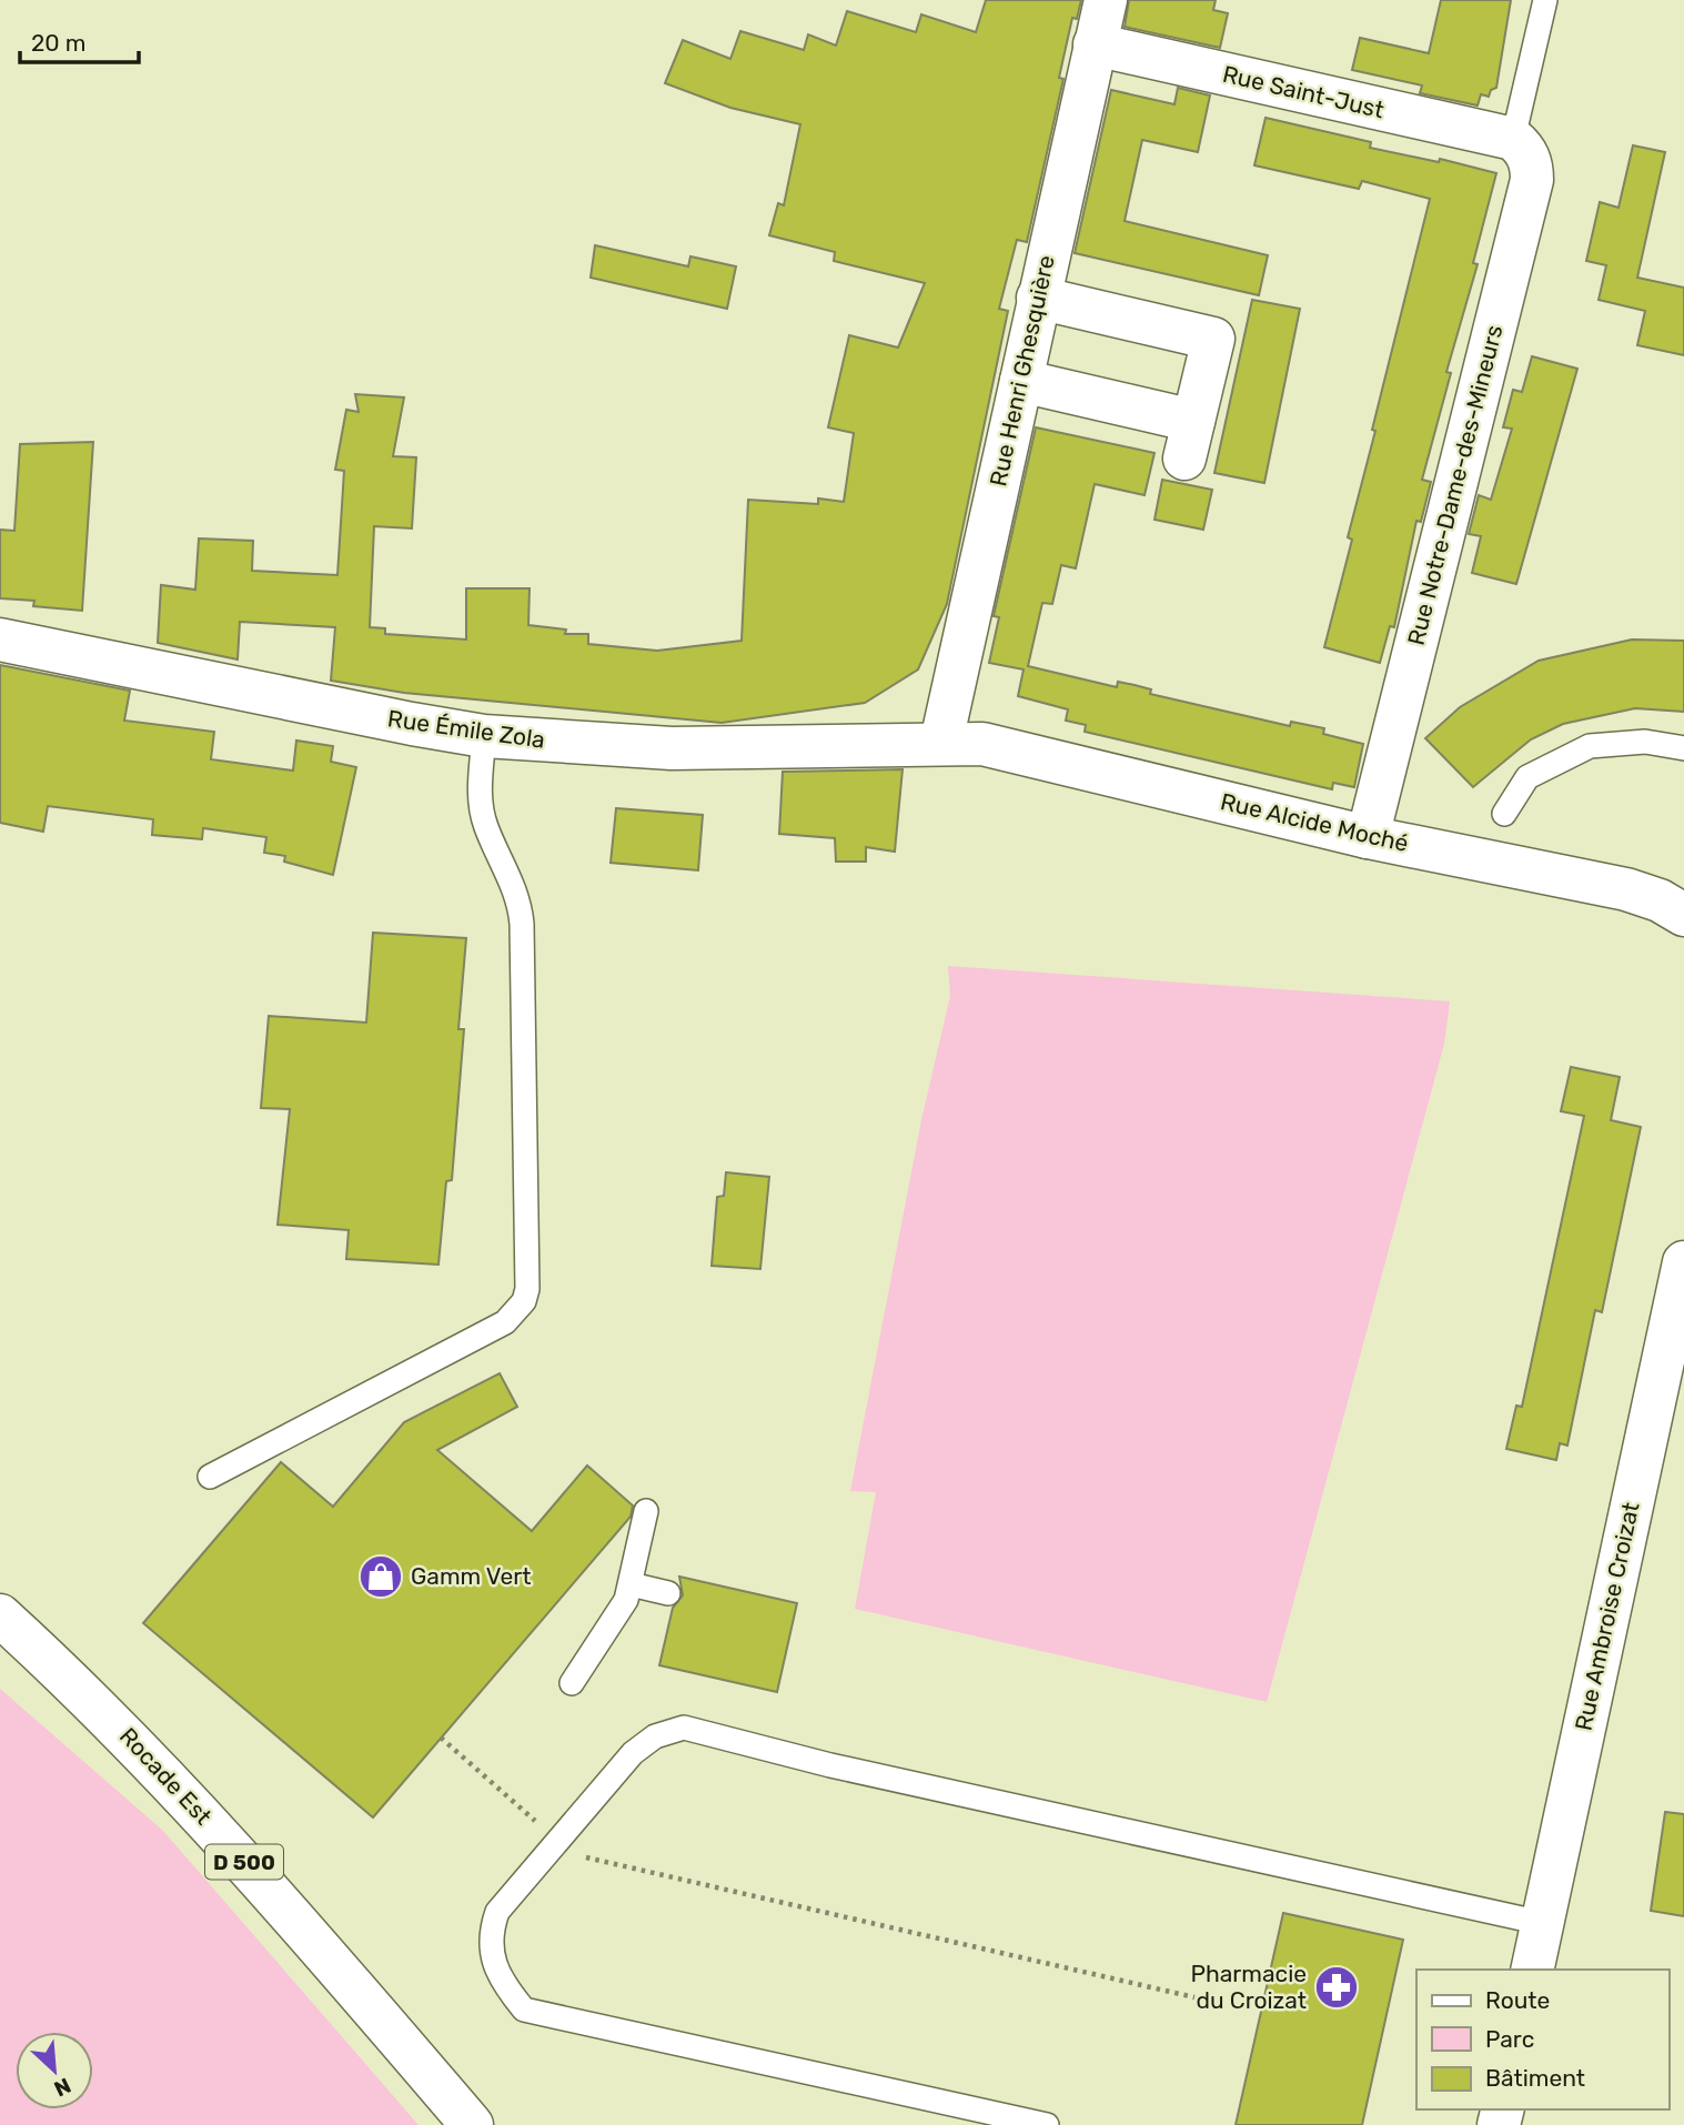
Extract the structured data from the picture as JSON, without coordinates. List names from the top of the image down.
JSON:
{
  "streets": {
    "street": [
      "Rue Saint-Just",
      "Rue Henri Ghesquière",
      "Rue Notre-Dame-des-Mineurs",
      "Rue Émile Zola",
      "Rue Alcide Moché",
      "Rue Ambroise Croizat",
      "Rocade Est",
      "D 500"
    ]
  },
  "crossings": [
    ["Rue Saint-Just", "Rue Henri Ghesquière"],
    ["Rue Saint-Just", "Rue Notre-Dame-des-Mineurs"],
    ["Rue Henri Ghesquière", "Rue Émile Zola"],
    ["Rue Henri Ghesquière", "Rue Alcide Moché"],
    ["Rue Notre-Dame-des-Mineurs", "Rue Alcide Moché"],
    ["Rue Émile Zola", "Rue Alcide Moché"]
  ],
  "places": {
    "shop": ["Gamm Vert"],
    "pharmacy": ["Pharmacie du Croizat"]
  },
  "legend": ["Route", "Parc", "Bâtiment"],
  "scale_bar": "20 m",
  "north": "bottom right"
}
